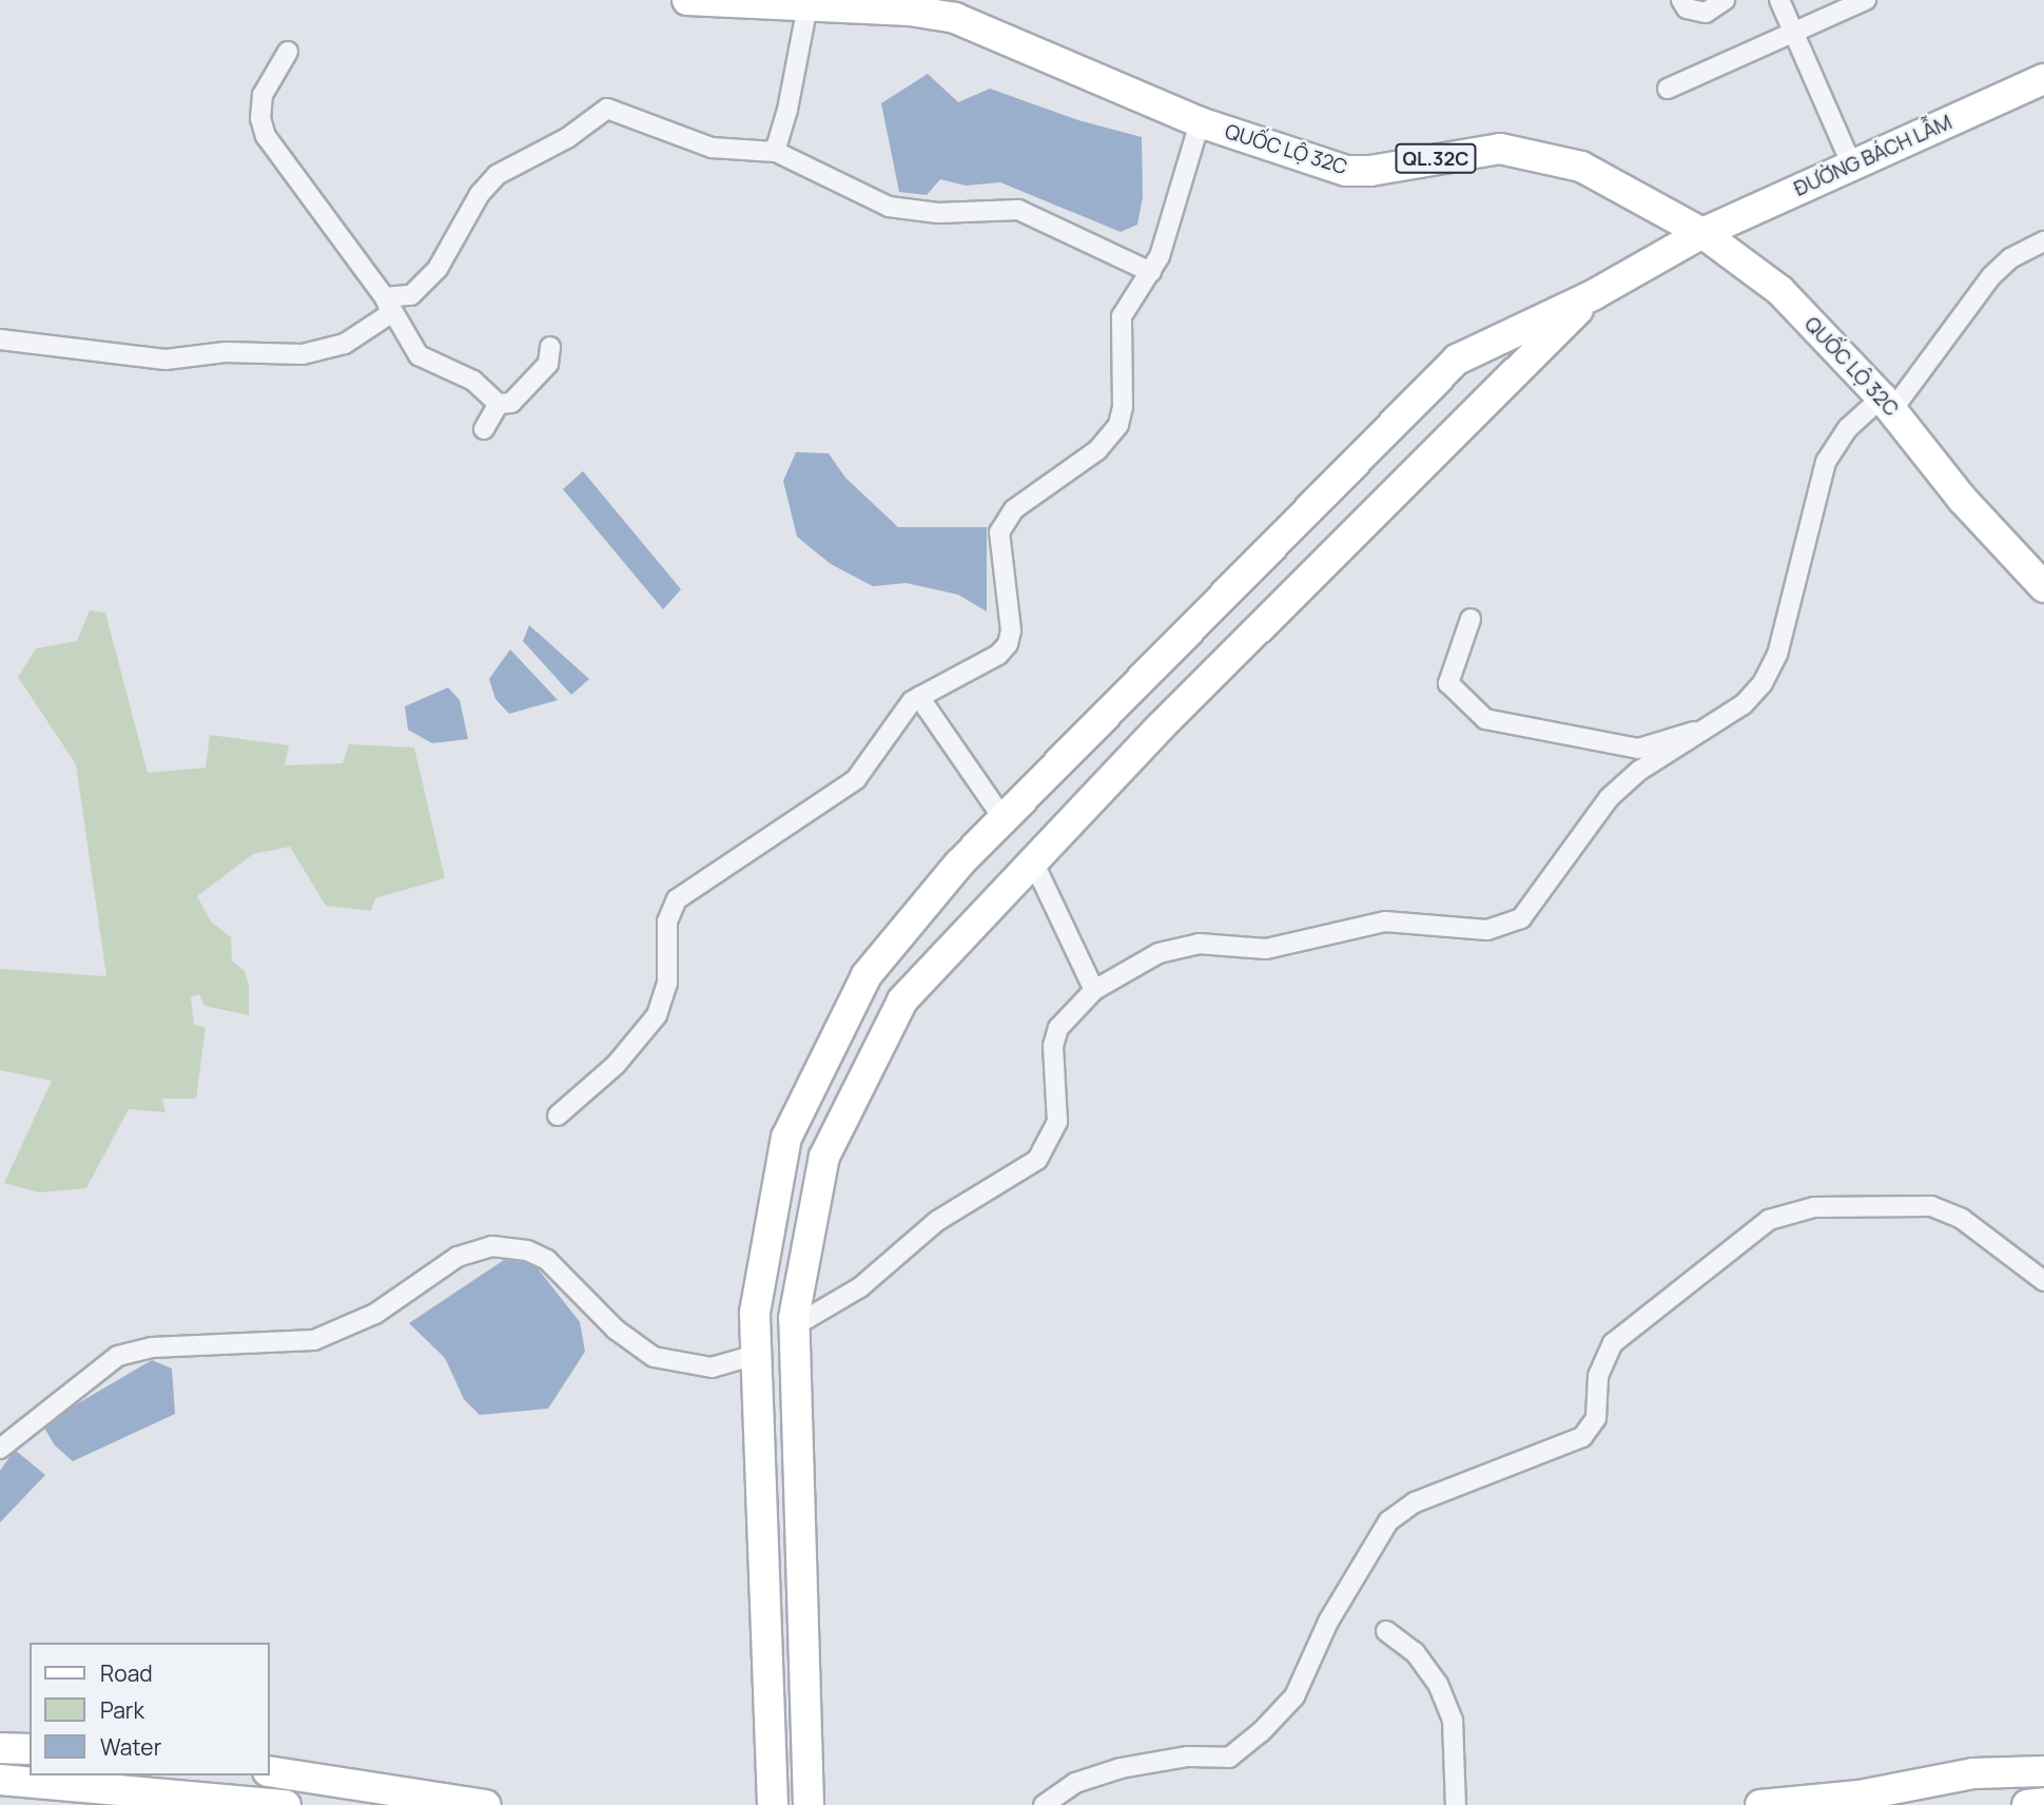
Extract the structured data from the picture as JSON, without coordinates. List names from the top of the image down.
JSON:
{
  "streets": {
    "main road": ["QUỐC LỘ 32C", "ĐƯỜNG BÁCH LẪM", "QL.32C"]
  },
  "crossings": [
    ["QUỐC LỘ 32C", "ĐƯỜNG BÁCH LẪM"]
  ],
  "legend": ["Road", "Park", "Water"]
}
